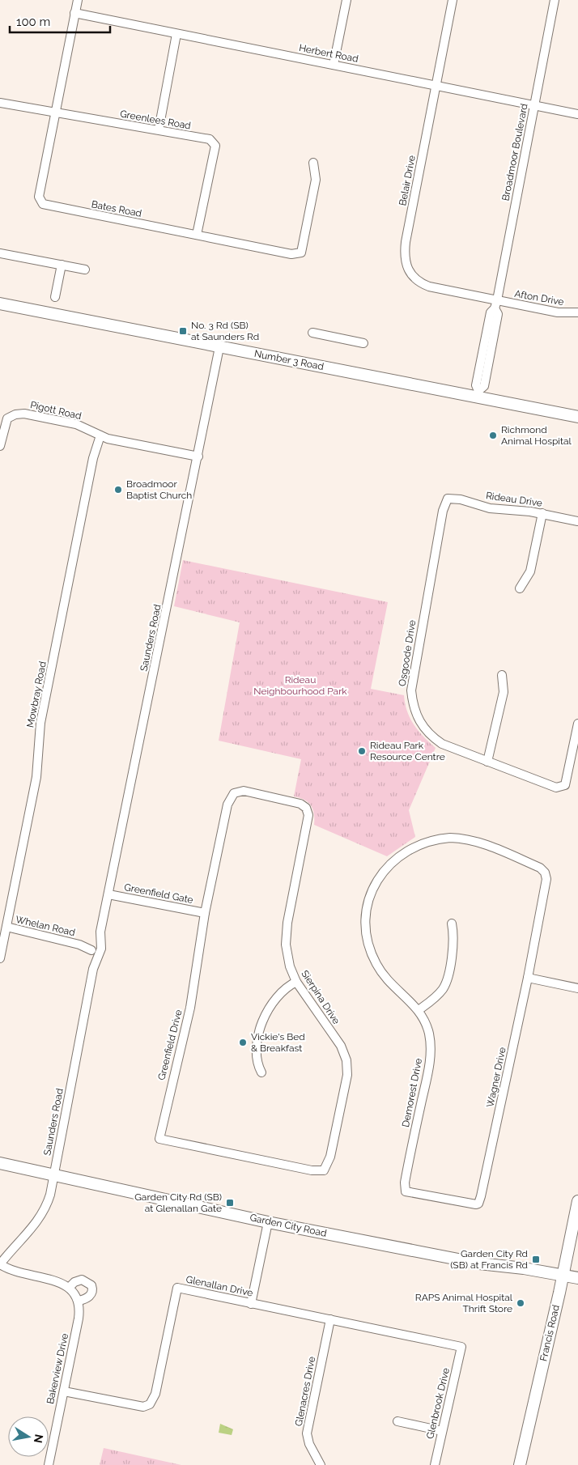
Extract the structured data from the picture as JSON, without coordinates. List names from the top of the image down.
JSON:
{
  "streets": {
    "street": [
      "Herbert Road",
      "Greenlees Road",
      "Broadmoor Boulevard",
      "Belair Drive",
      "Bates Road",
      "Afton Drive",
      "Number 3 Road",
      "Pigott Road",
      "Rideau Drive",
      "Saunders Road",
      "Osgoode Drive",
      "Mowbray Road",
      "Greenfield Gate",
      "Whelan Road",
      "Sierpina Drive",
      "Greenfield Drive",
      "Wagner Drive",
      "Demorest Drive",
      "Garden City Road",
      "Glenallan Drive",
      "Francis Road",
      "Bakerview Drive",
      "Glenacres Drive",
      "Glenbrook Drive"
    ]
  },
  "crossings": [
    ["Herbert Road", "Broadmoor Boulevard"],
    ["Herbert Road", "Belair Drive"],
    ["Herbert Road", "Bates Road"],
    ["Greenlees Road", "Bates Road"],
    ["Broadmoor Boulevard", "Belair Drive"],
    ["Broadmoor Boulevard", "Afton Drive"],
    ["Broadmoor Boulevard", "Number 3 Road"],
    ["Belair Drive", "Afton Drive"],
    ["Number 3 Road", "Saunders Road"],
    ["Pigott Road", "Saunders Road"],
    ["Pigott Road", "Mowbray Road"],
    ["Rideau Drive", "Osgoode Drive"],
    ["Saunders Road", "Greenfield Gate"],
    ["Saunders Road", "Whelan Road"],
    ["Saunders Road", "Garden City Road"],
    ["Mowbray Road", "Whelan Road"],
    ["Greenfield Gate", "Greenfield Drive"],
    ["Sierpina Drive", "Greenfield Drive"],
    ["Wagner Drive", "Demorest Drive"],
    ["Garden City Road", "Francis Road"],
    ["Glenallan Drive", "Bakerview Drive"],
    ["Glenallan Drive", "Glenacres Drive"],
    ["Glenallan Drive", "Glenbrook Drive"]
  ],
  "parks": ["Rideau Neighbourhood Park"],
  "places": {
    "transit": ["No. 3 Rd (SB) at Saunders Rd", "Garden City Rd (SB) at Glenallan Gate", "Garden City Rd (SB) at Francis Rd"],
    "other": [
      "Richmond Animal Hospital",
      "Broadmoor Baptist Church",
      "Rideau Park Resource Centre",
      "Vickie's Bed & Breakfast",
      "RAPS Animal Hospital Thrift Store"
    ]
  },
  "scale_bar": "100 m",
  "north": "right"
}
